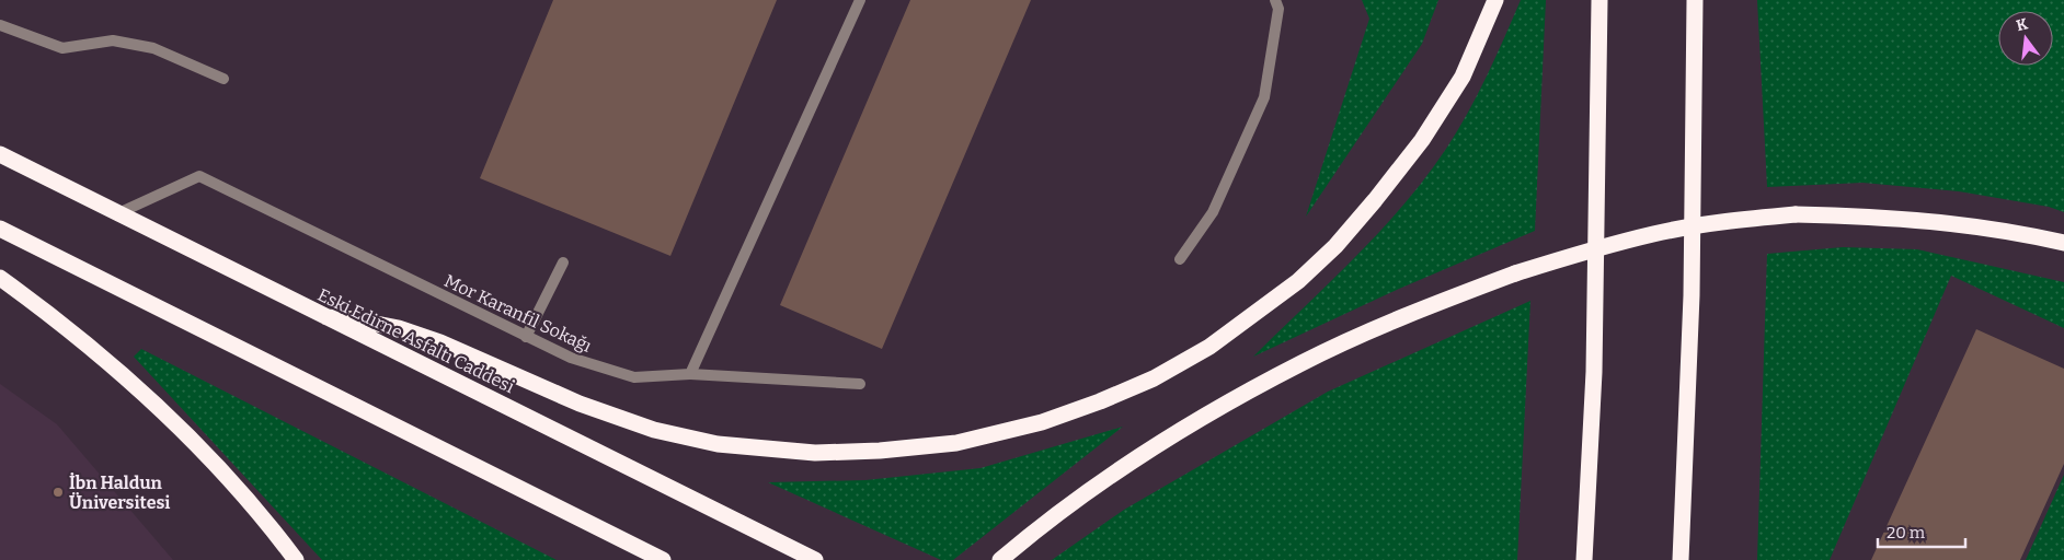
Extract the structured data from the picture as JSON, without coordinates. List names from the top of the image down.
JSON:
{
  "streets": {
    "highway": ["Eski Edirne Asfaltı Caddesi"],
    "street": ["Mor Karanfil Sokağı"]
  },
  "crossings": [
    ["Mor Karanfil Sokağı", "Eski Edirne Asfaltı Caddesi"]
  ],
  "places": ["İbn Haldun Üniversitesi"],
  "scale_bar": "20 m",
  "north": "top"
}
